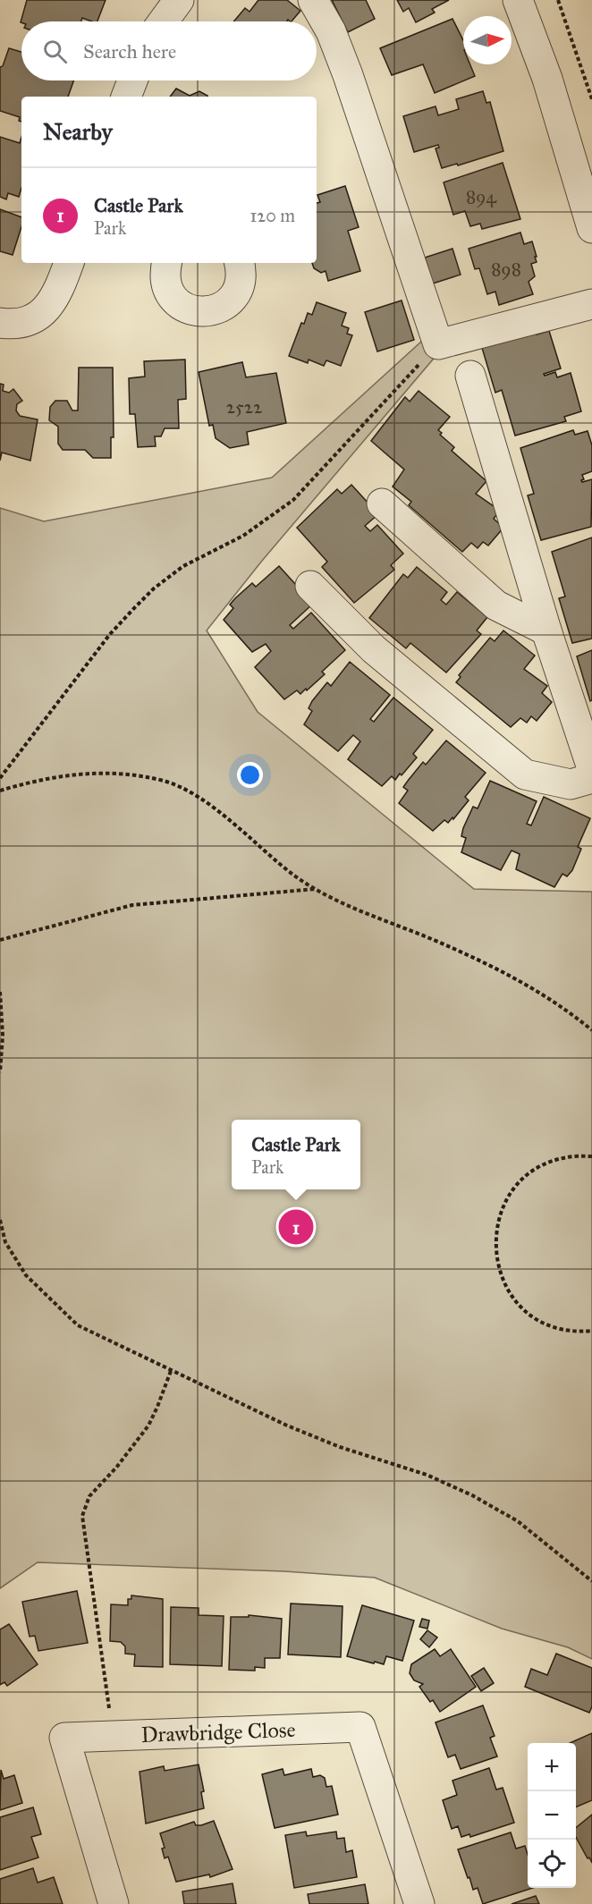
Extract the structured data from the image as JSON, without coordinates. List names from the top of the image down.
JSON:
{
  "streets": {
    "street": ["Drawbridge Close"]
  },
  "house_numbers": ["894", "898", "2522"],
  "north": "right",
  "page": {
    "search": "Search here",
    "heading": "Nearby",
    "list": [
      {
        "mark": "1",
        "name": "Castle Park",
        "note": "Park",
        "value": "120 m"
      }
    ],
    "popup": ["Castle Park", "Park"],
    "pins": "1",
    "map_buttons": ["+", "−"]
  }
}
